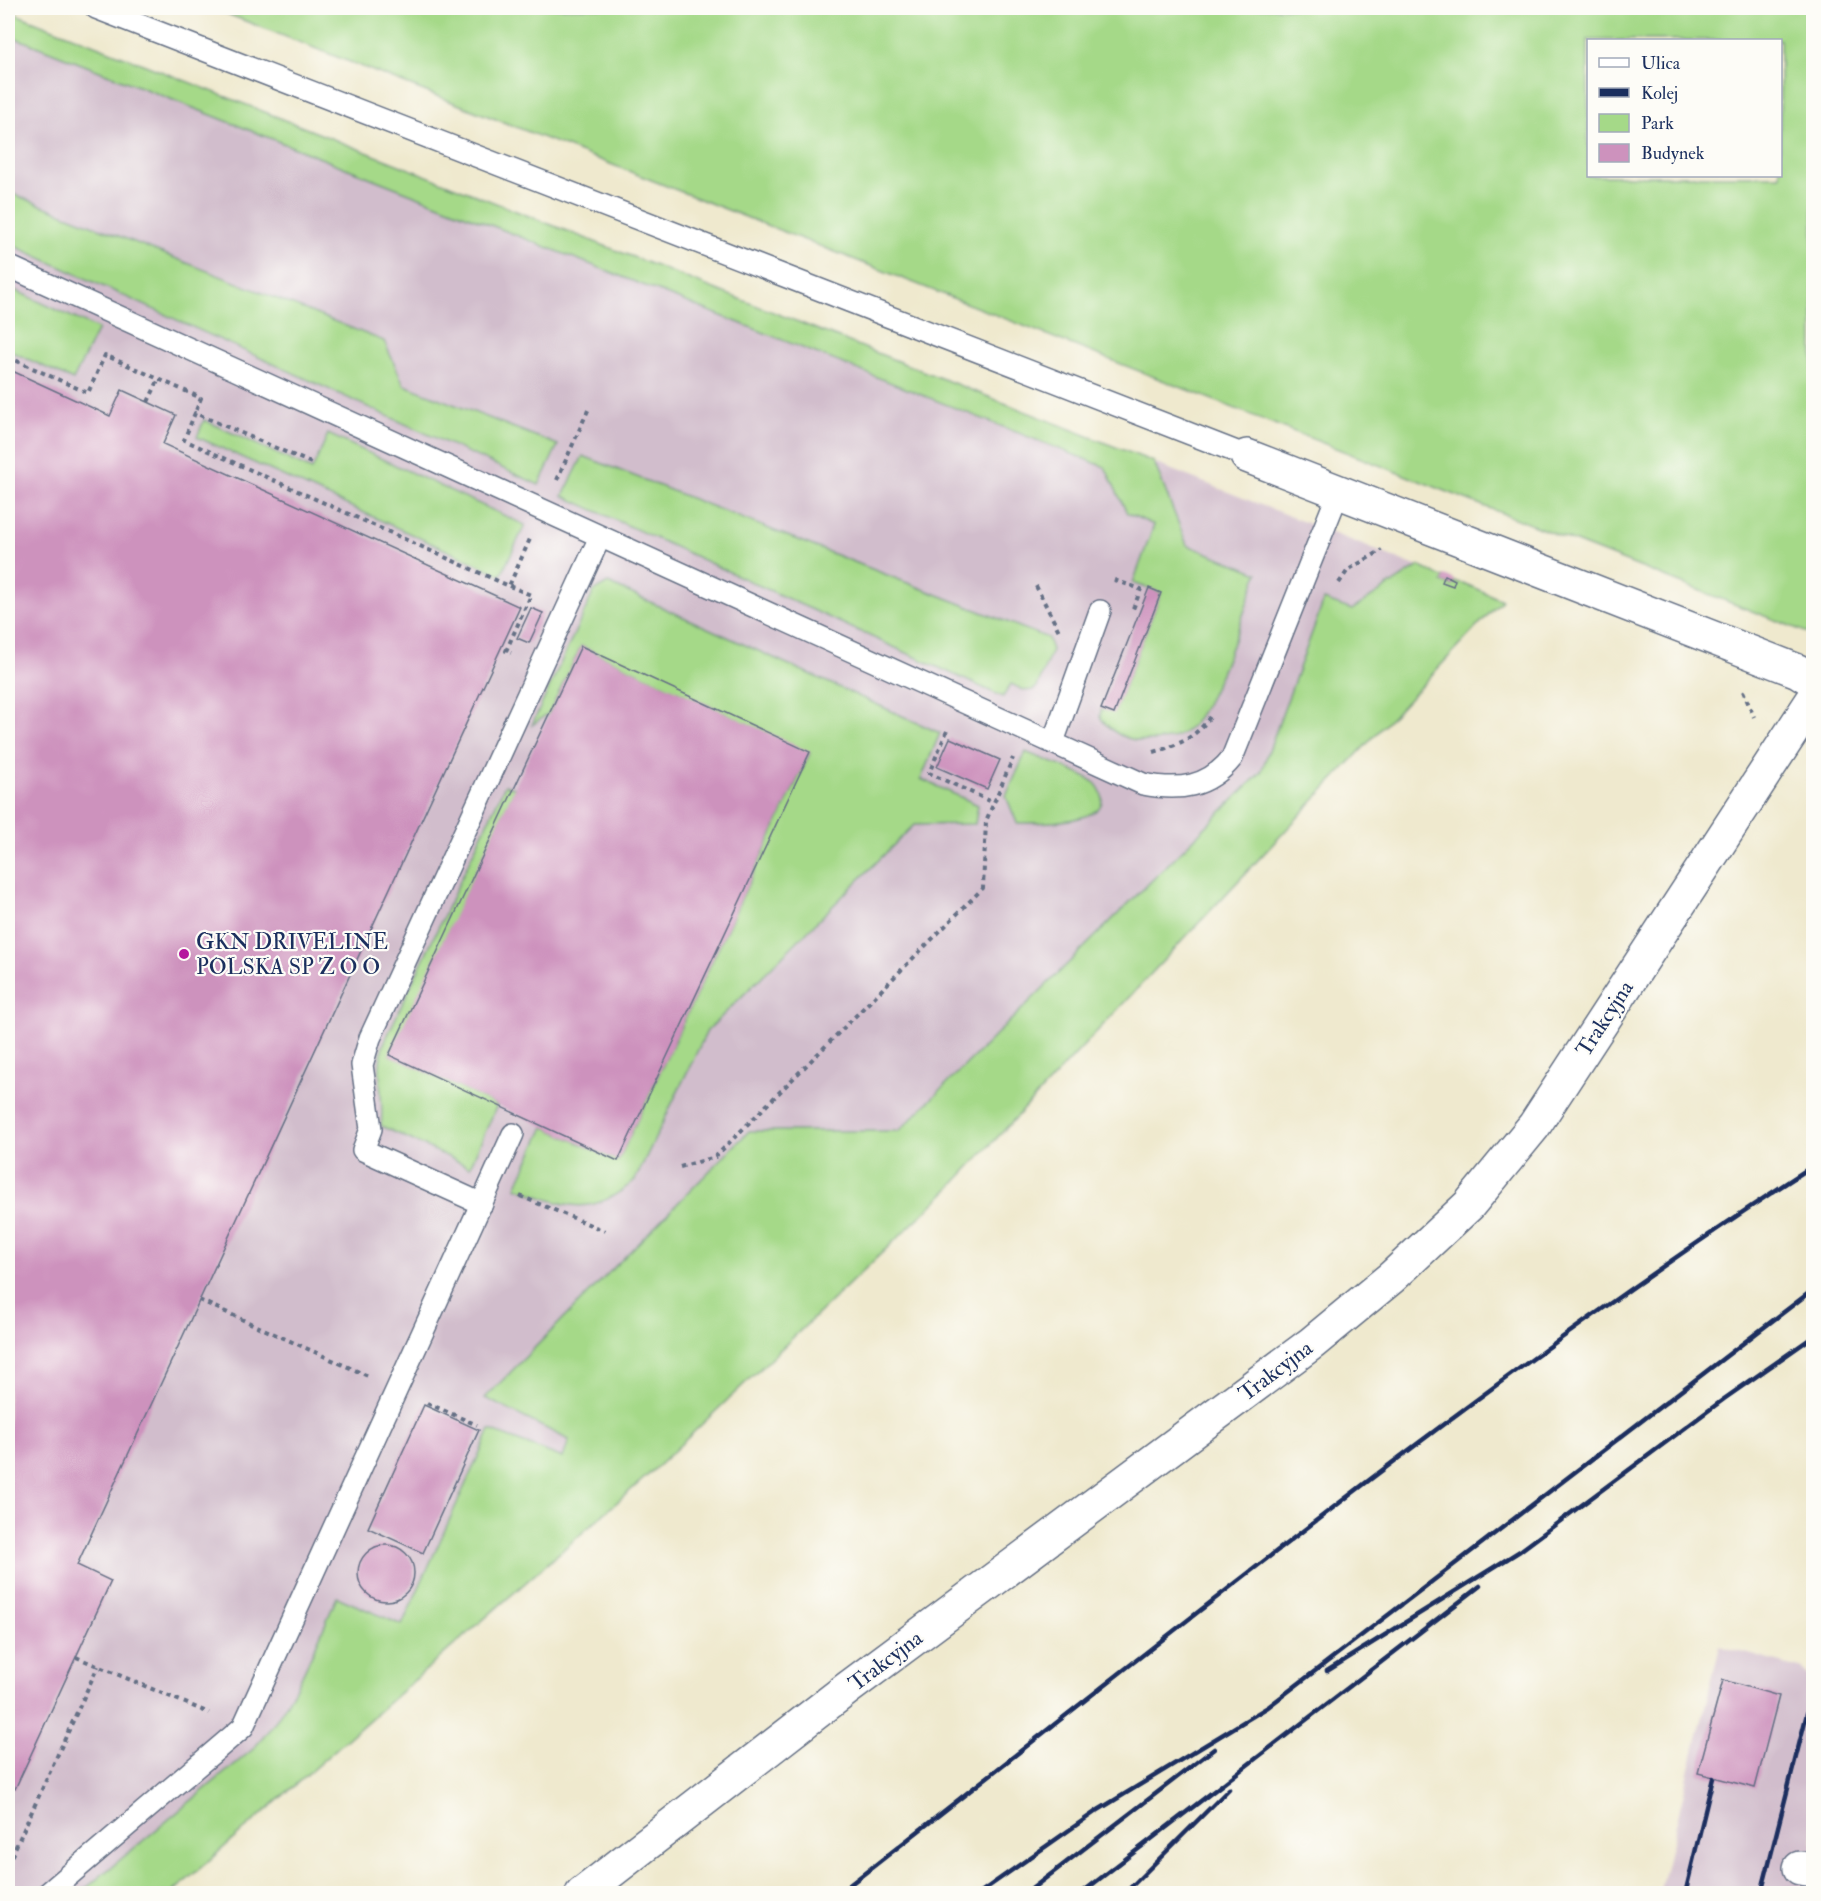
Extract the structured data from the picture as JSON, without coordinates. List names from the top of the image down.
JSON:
{
  "streets": {
    "street": ["Trakcyjna"]
  },
  "places": ["GKN DRIVELINE POLSKA SP Z O O"],
  "legend": [
    "Ulica",
    "Kolej",
    "Park",
    "Budynek"
  ]
}
